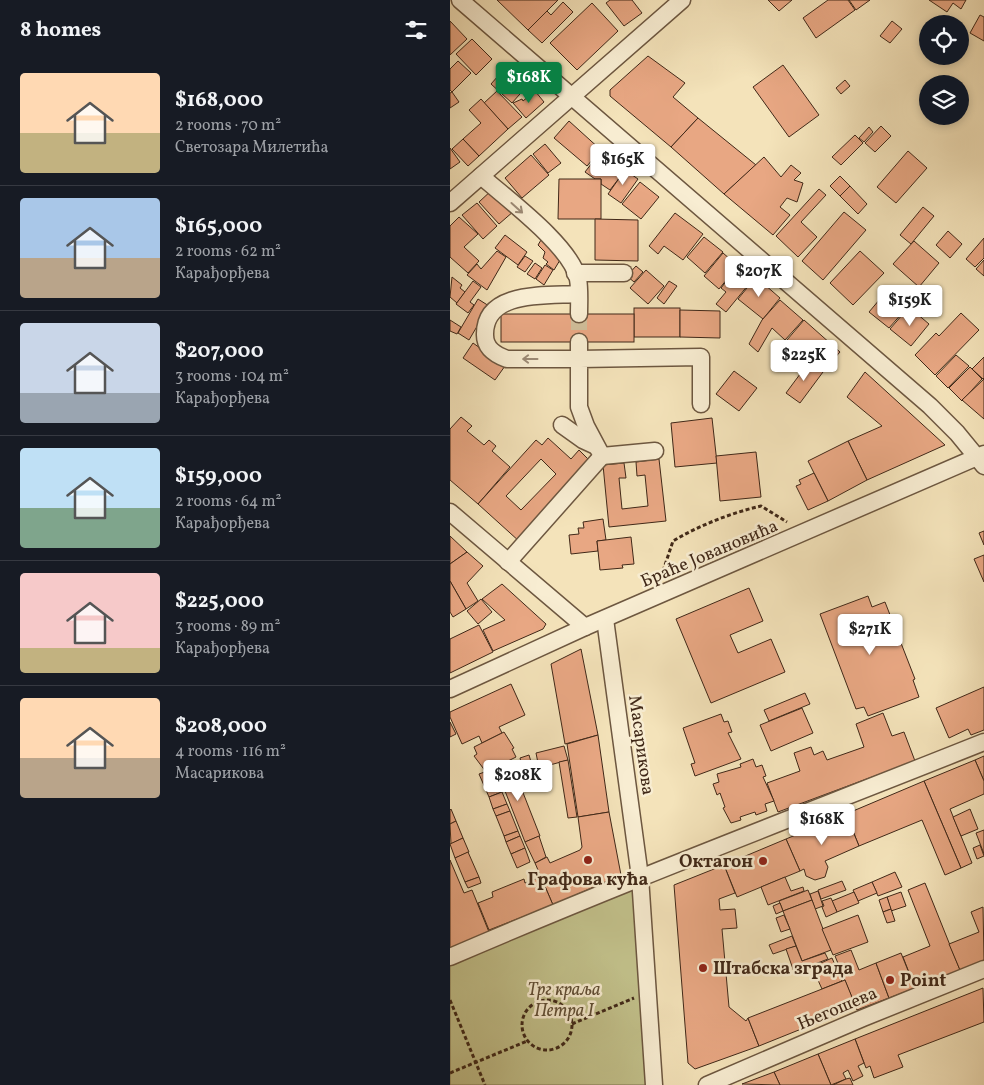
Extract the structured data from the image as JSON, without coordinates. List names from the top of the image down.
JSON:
{
  "streets": {
    "street": ["Браће Јовановића", "Масарикова", "Његошева"]
  },
  "crossings": [
    ["Браће Јовановића", "Масарикова"]
  ],
  "parks": ["Трг краља Петра I"],
  "places": [
    "Графова кућа",
    "Октагон",
    "Штабска зграда",
    "Point"
  ],
  "page": {
    "heading": "8 homes",
    "list": [
      {
        "name": "$168,000",
        "note": "2 rooms · 70 m² · Светозара Милетића"
      },
      {
        "name": "$165,000",
        "note": "2 rooms · 62 m² · Карађорђева"
      },
      {
        "name": "$207,000",
        "note": "3 rooms · 104 m² · Карађорђева"
      },
      {
        "name": "$159,000",
        "note": "2 rooms · 64 m² · Карађорђева"
      },
      {
        "name": "$225,000",
        "note": "3 rooms · 89 m² · Карађорђева"
      },
      {
        "name": "$208,000",
        "note": "4 rooms · 116 m² · Масарикова"
      }
    ],
    "price": [
      "$168K",
      "$165K",
      "$207K",
      "$159K",
      "$225K",
      "$271K",
      "$208K",
      "$168K"
    ]
  }
}
